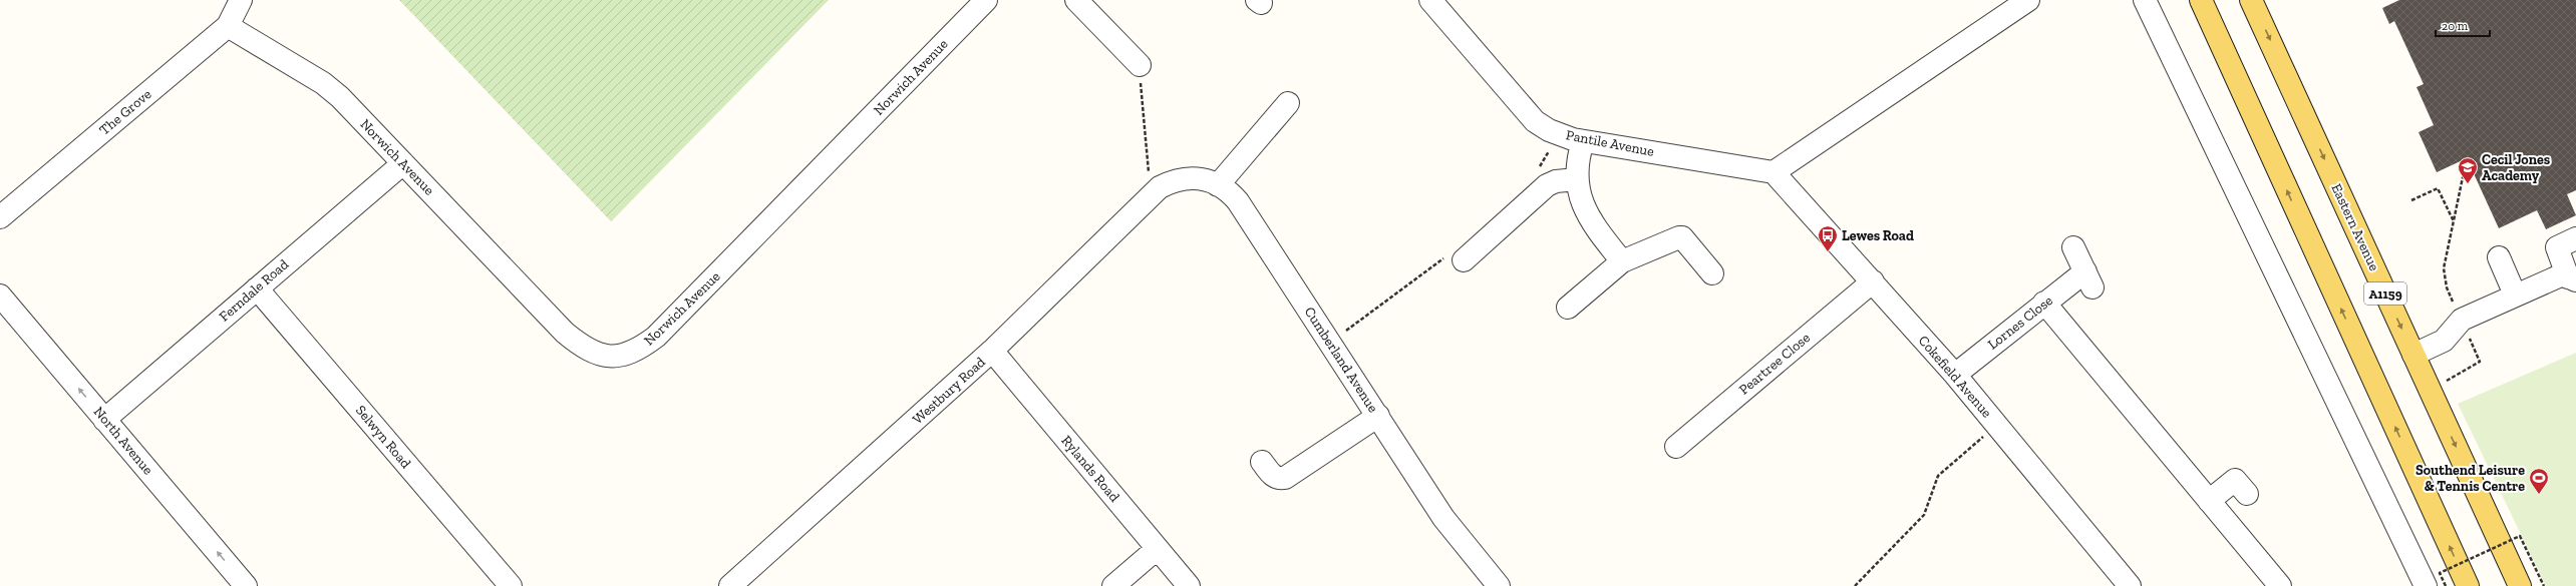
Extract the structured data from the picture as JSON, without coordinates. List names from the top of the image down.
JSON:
{
  "streets": {
    "main road": ["Eastern Avenue", "A1159"],
    "street": [
      "Norwich Avenue",
      "The Grove",
      "Pantile Avenue",
      "Ferndale Road",
      "Lornes Close",
      "Cumberland Avenue",
      "Peartree Close",
      "Cokefield Avenue",
      "Westbury Road",
      "Selwyn Road",
      "North Avenue",
      "Rylands Road"
    ]
  },
  "crossings": [
    ["Norwich Avenue", "The Grove"],
    ["Norwich Avenue", "Ferndale Road"],
    ["Pantile Avenue", "Cokefield Avenue"],
    ["Ferndale Road", "Selwyn Road"],
    ["Ferndale Road", "North Avenue"],
    ["Lornes Close", "Cokefield Avenue"],
    ["Cumberland Avenue", "Westbury Road"],
    ["Peartree Close", "Cokefield Avenue"],
    ["Westbury Road", "Rylands Road"]
  ],
  "one_way": ["North Avenue"],
  "places": {
    "school or university": ["Cecil Jones Academy"],
    "bus stop": ["Lewes Road"],
    "sports": ["Southend Leisure & Tennis Centre"]
  },
  "scale_bar": "20 m"
}
